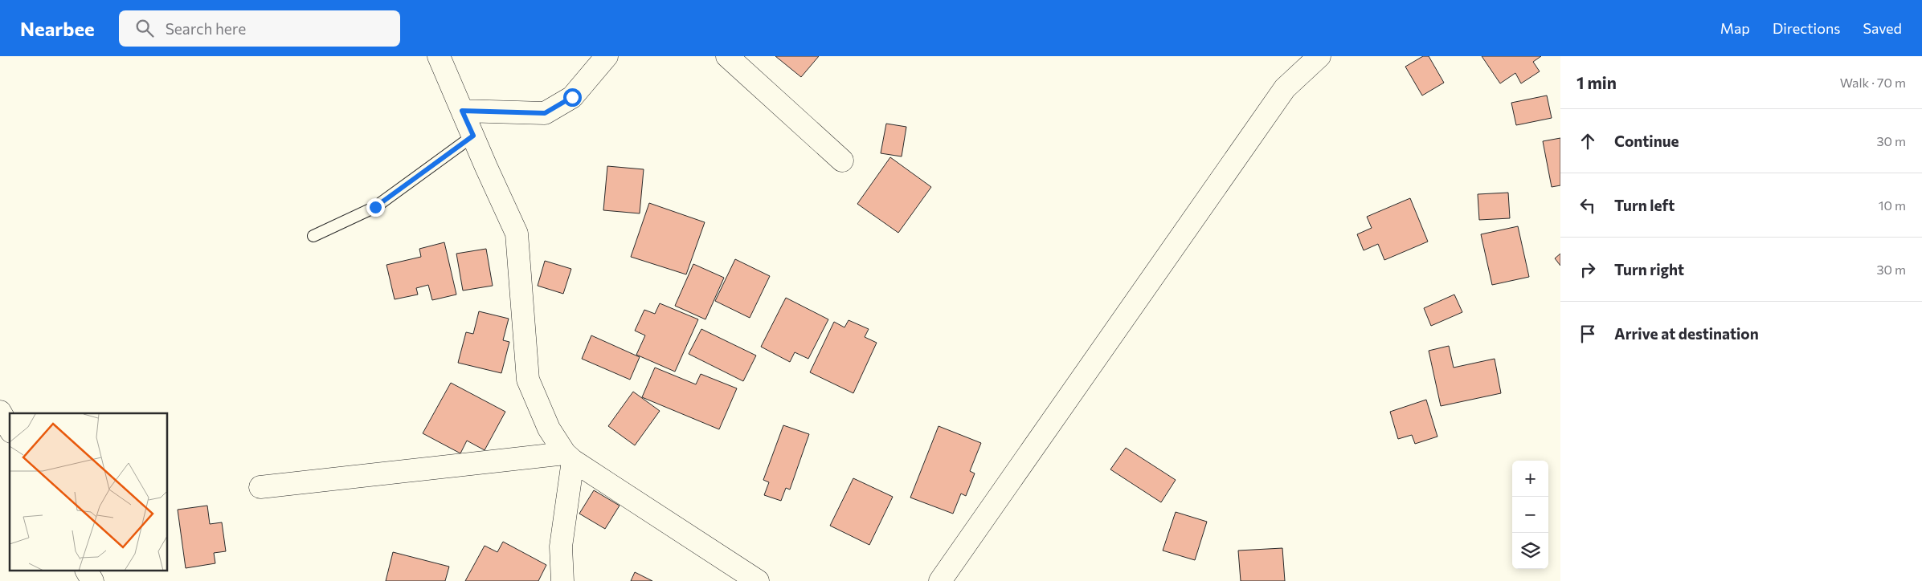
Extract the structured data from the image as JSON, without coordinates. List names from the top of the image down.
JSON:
{
  "page": {
    "header": "Nearbee",
    "search": "Search here",
    "nav": ["Map", "Directions", "Saved"],
    "heading": ["1 min", "Walk · 70 m"],
    "list": [
      ["Continue", "30 m"],
      ["Turn left", "10 m"],
      ["Turn right", "30 m"],
      "Arrive at destination"
    ],
    "map_buttons": ["+", "−"]
  }
}
